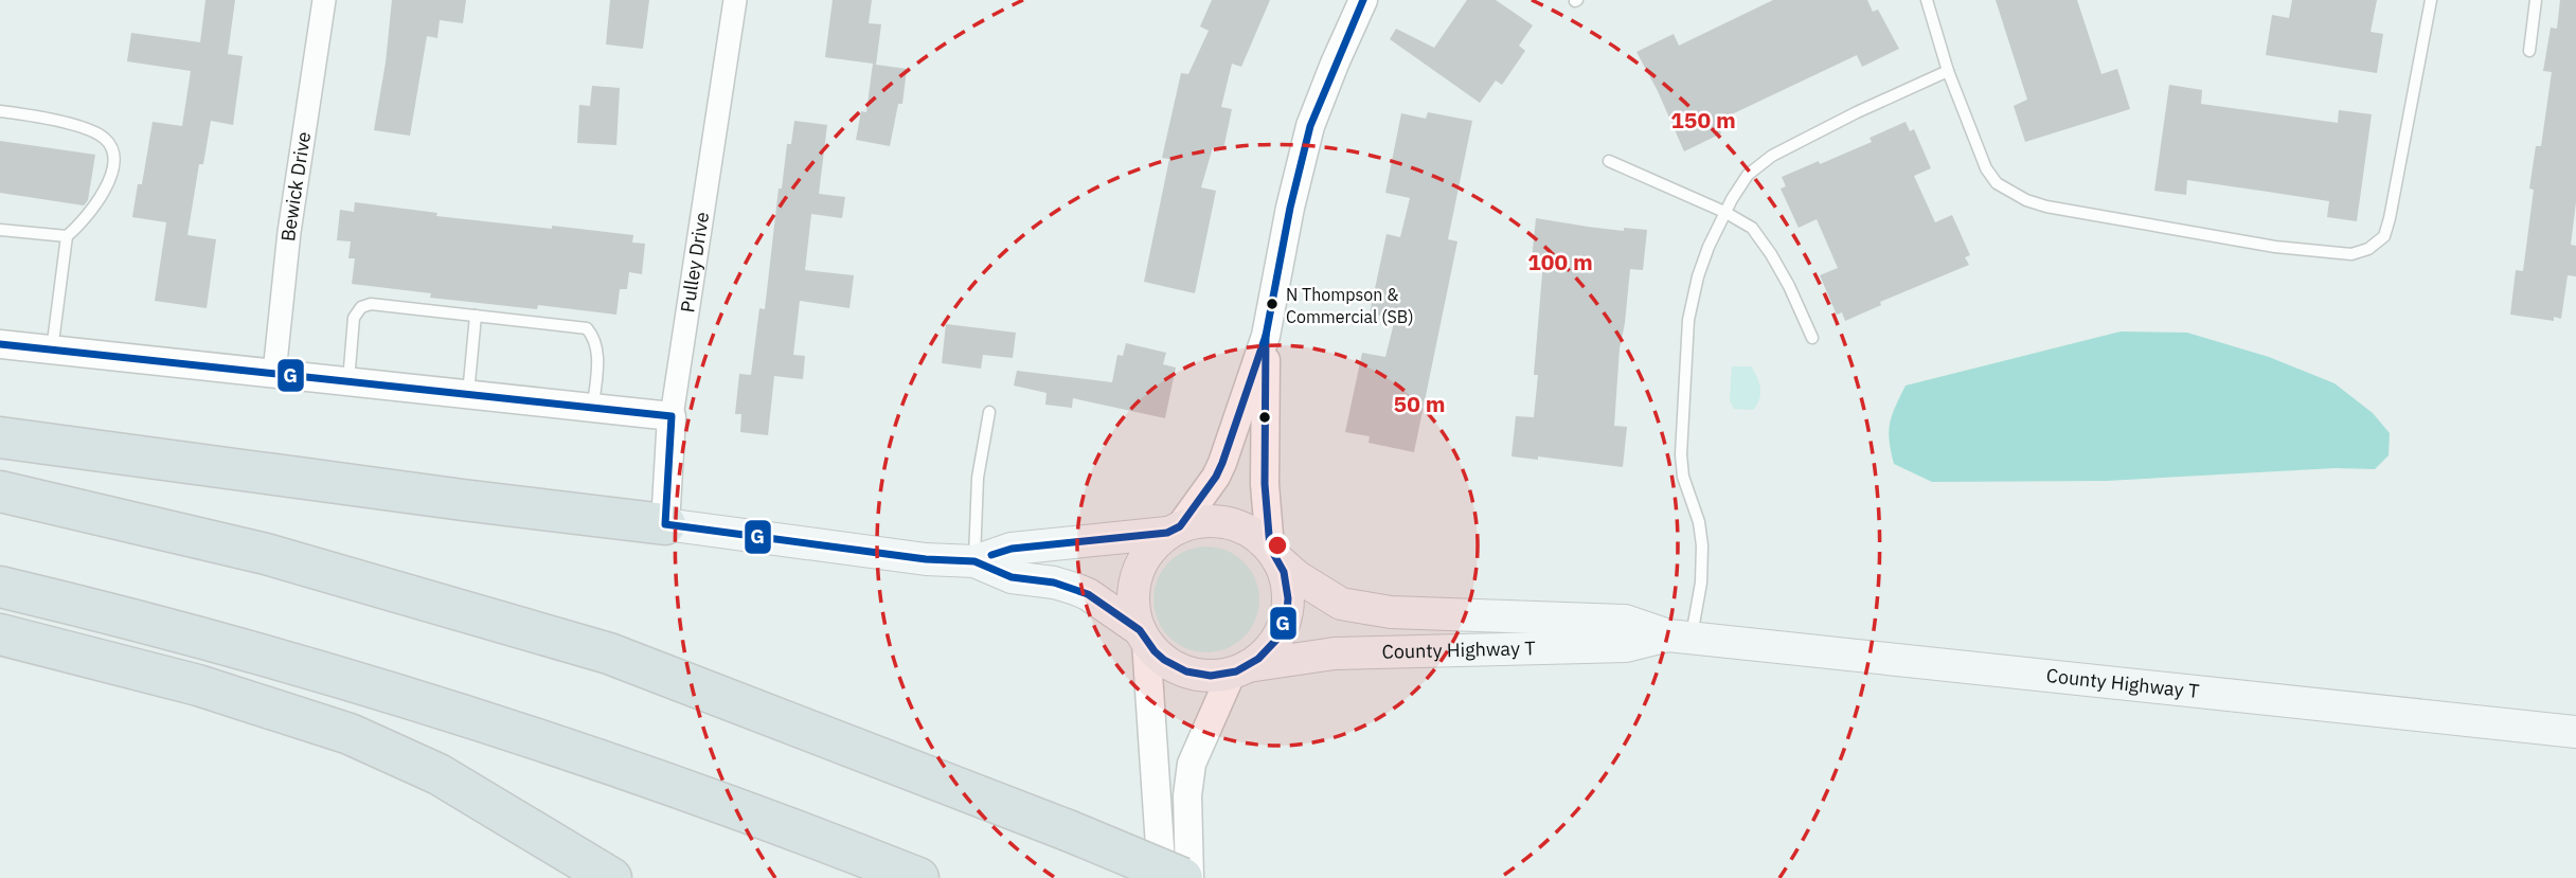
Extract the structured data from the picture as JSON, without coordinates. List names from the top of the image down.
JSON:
{
  "streets": {
    "main road": ["County Highway T"],
    "street": ["Bewick Drive", "Pulley Drive"]
  },
  "places": ["N Thompson & Commercial (SB)"],
  "lines": ["transit line G"],
  "rings": ["150 m", "100 m", "50 m"]
}
